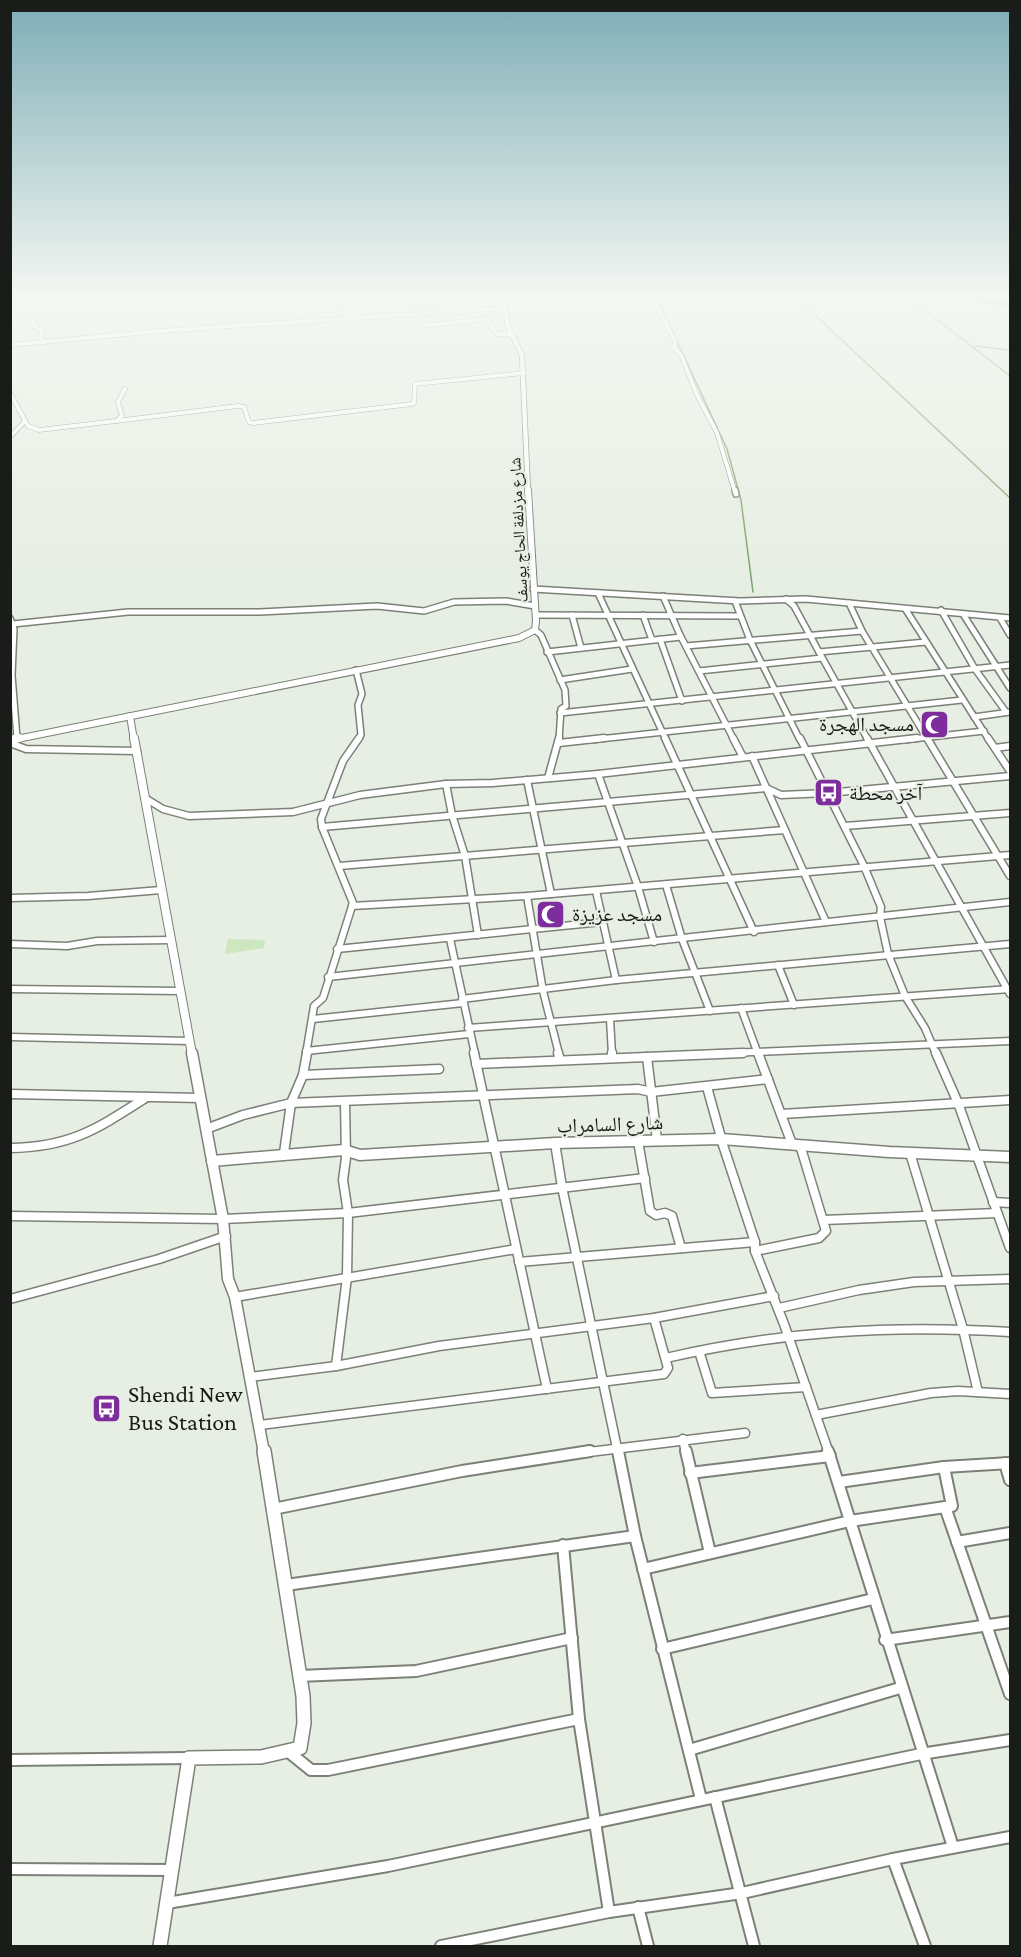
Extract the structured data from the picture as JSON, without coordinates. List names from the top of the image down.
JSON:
{
  "streets": {
    "street": ["شارع مزدلفة الحاج يوسف", "شارع السامراب"]
  },
  "places": {
    "mosque": ["مسجد الهجرة", "مسجد عزيزة"],
    "bus stop": ["آخر محطة", "Shendi New Bus Station"]
  }
}
